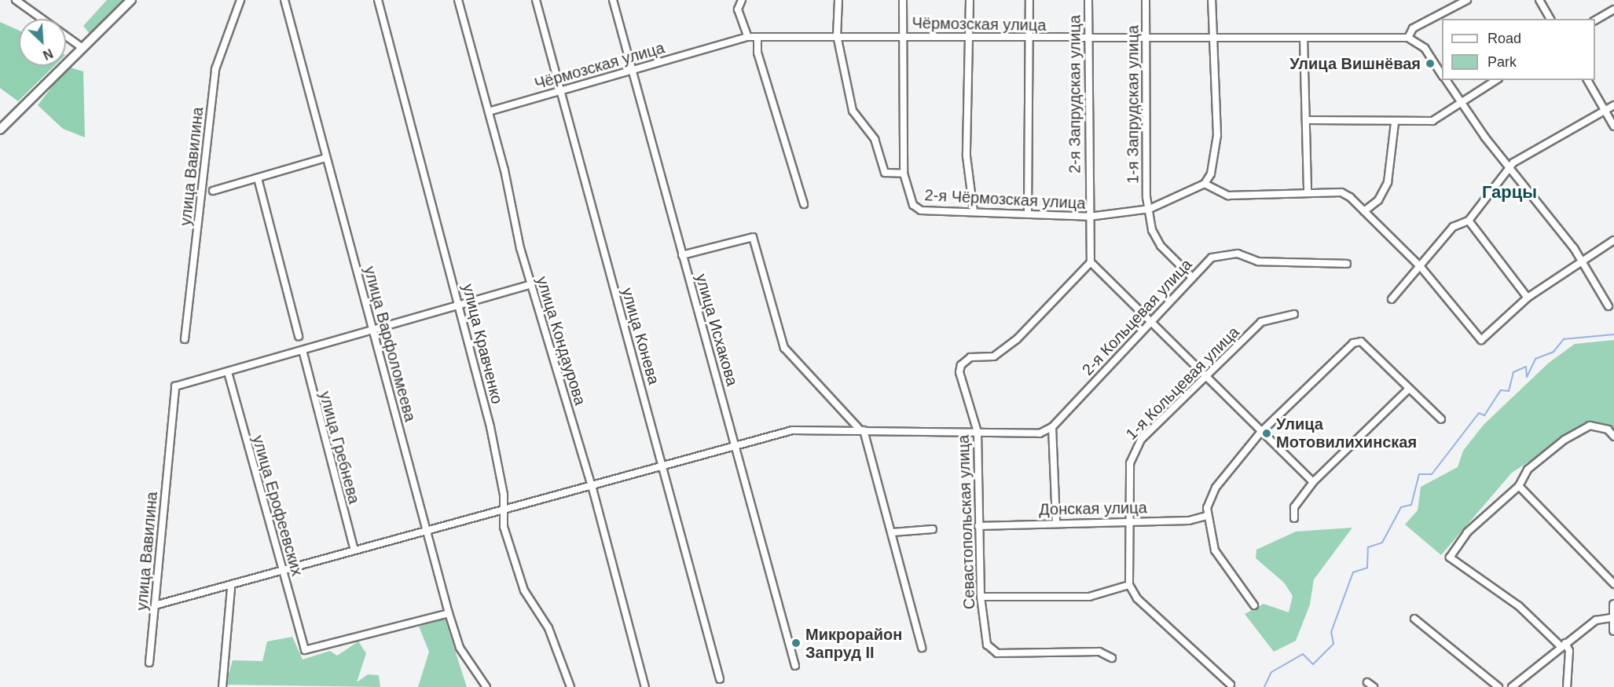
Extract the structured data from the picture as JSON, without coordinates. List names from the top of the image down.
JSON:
{
  "streets": {
    "street": [
      "Чёрмозская улица",
      "2-я Запрудская улица",
      "1-я Запрудская улица",
      "улица Вавилина",
      "2-я Чёрмозская улица",
      "2-я Кольцевая улица",
      "улица Исхакова",
      "улица Конева",
      "улица Кондаурова",
      "улица Варфоломеева",
      "улица Кравченко",
      "1-я Кольцевая улица",
      "улица Гребнева",
      "улица Ерофеевских",
      "Донская улица",
      "Севастопольская улица"
    ]
  },
  "crossings": [
    ["Чёрмозская улица", "2-я Запрудская улица"],
    ["Чёрмозская улица", "1-я Запрудская улица"],
    ["Чёрмозская улица", "улица Исхакова"],
    ["Чёрмозская улица", "улица Конева"],
    ["Чёрмозская улица", "улица Кондаурова"],
    ["2-я Запрудская улица", "2-я Чёрмозская улица"],
    ["2-я Запрудская улица", "Севастопольская улица"],
    ["1-я Запрудская улица", "2-я Чёрмозская улица"],
    ["1-я Запрудская улица", "2-я Кольцевая улица"],
    ["улица Вавилина", "улица Ерофеевских"],
    ["улица Варфоломеева", "улица Ерофеевских"],
    ["1-я Кольцевая улица", "Донская улица"],
    ["Донская улица", "Севастопольская улица"]
  ],
  "districts": ["Гарцы"],
  "places": ["Улица Вишнёвая", "Улица Мотовилихинская", "Микрорайон Запруд II"],
  "legend": ["Road", "Park"],
  "north": "bottom right"
}
